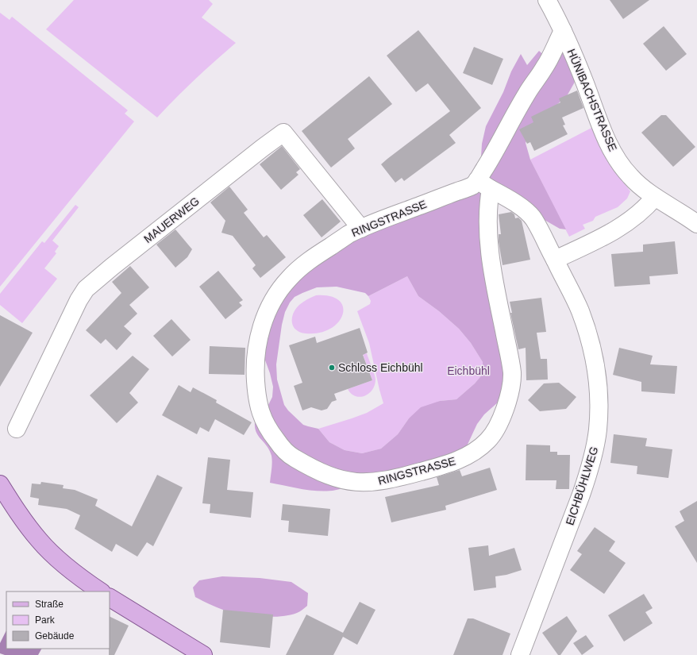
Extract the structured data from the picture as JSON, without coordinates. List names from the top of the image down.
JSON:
{
  "streets": {
    "street": [
      "HÜNIBACHSTRASSE",
      "RINGSTRASSE",
      "MAUERWEG",
      "EICHBÜHLWEG"
    ]
  },
  "crossings": [
    ["HÜNIBACHSTRASSE", "RINGSTRASSE"],
    ["RINGSTRASSE", "MAUERWEG"],
    ["RINGSTRASSE", "EICHBÜHLWEG"]
  ],
  "parks": ["Eichbühl"],
  "places": ["Schloss Eichbühl"],
  "legend": ["Straße", "Park", "Gebäude"]
}
